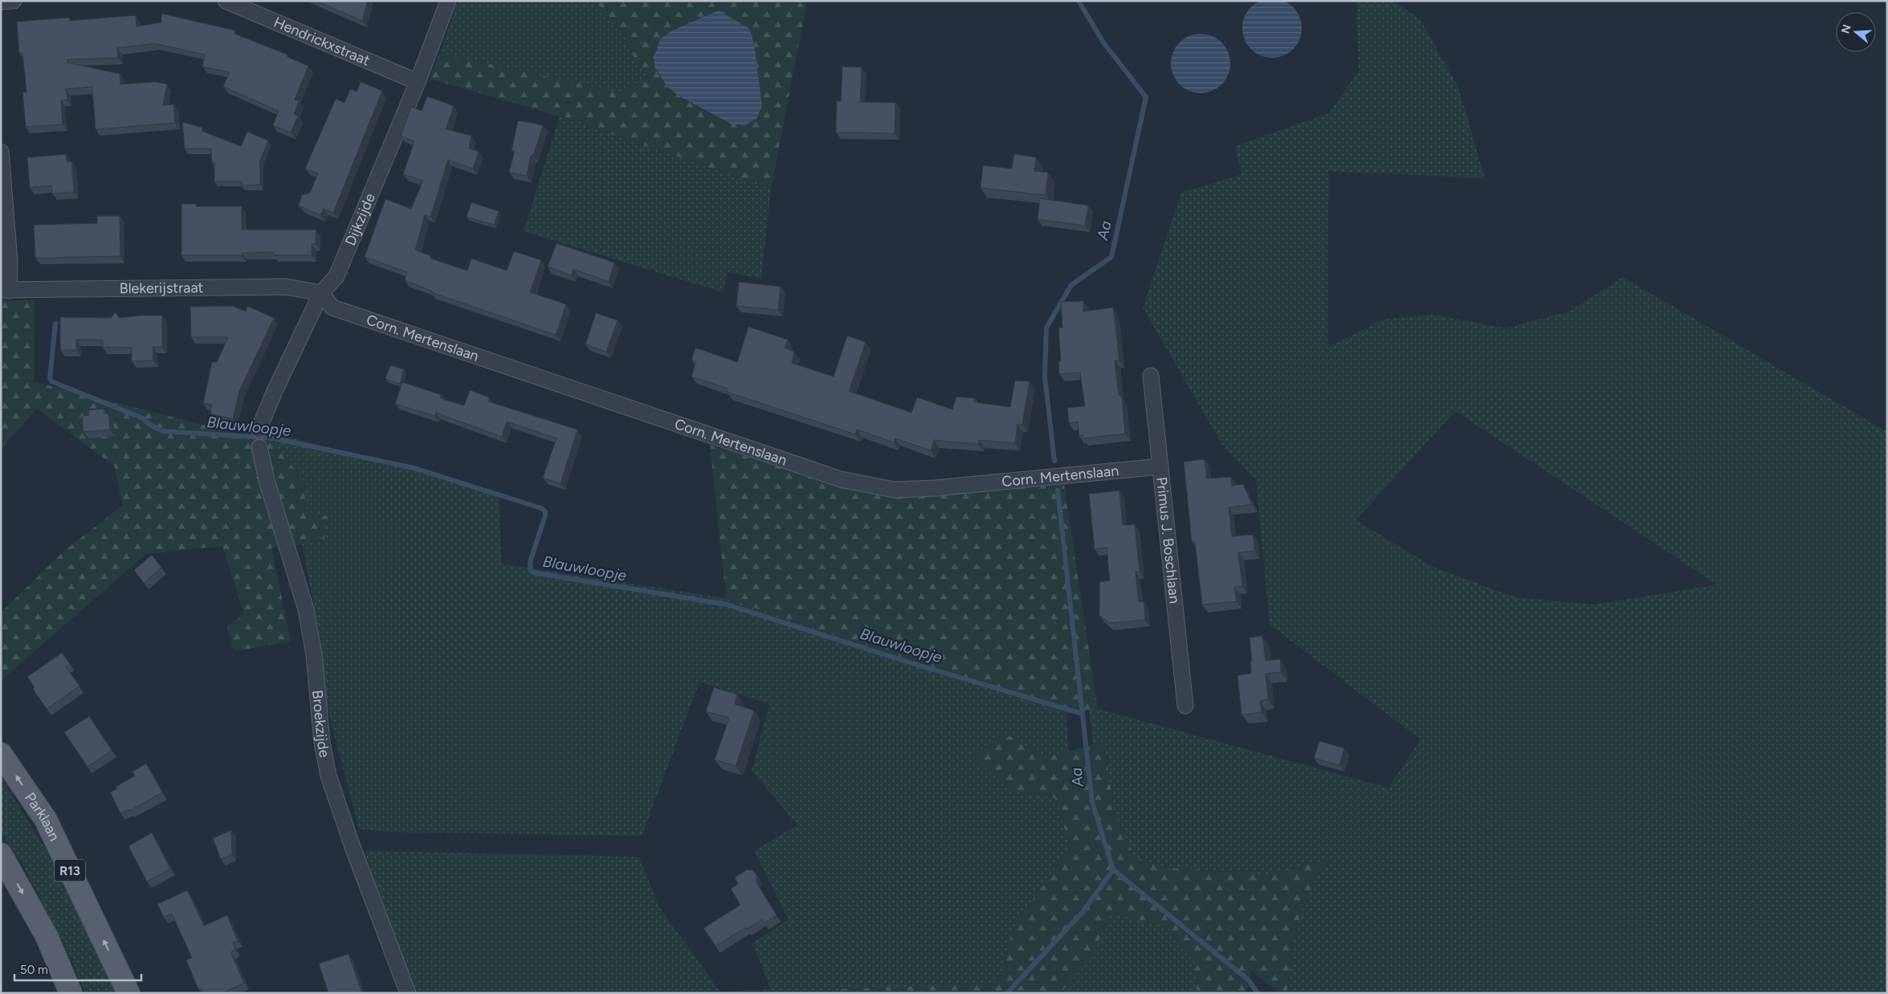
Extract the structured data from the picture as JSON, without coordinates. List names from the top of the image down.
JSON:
{
  "streets": {
    "main road": ["Parklaan", "R13"],
    "street": [
      "Hendrickxstraat",
      "Dijkzijde",
      "Blekerijstraat",
      "Corn. Mertenslaan",
      "Primus J. Boschlaan",
      "Broekzijde"
    ]
  },
  "crossings": [
    ["Hendrickxstraat", "Dijkzijde"],
    ["Dijkzijde", "Blekerijstraat"],
    ["Dijkzijde", "Corn. Mertenslaan"],
    ["Blekerijstraat", "Corn. Mertenslaan"],
    ["Corn. Mertenslaan", "Primus J. Boschlaan"]
  ],
  "water": ["Aa", "Blauwloopje"],
  "scale_bar": "50 m",
  "north": "left"
}
